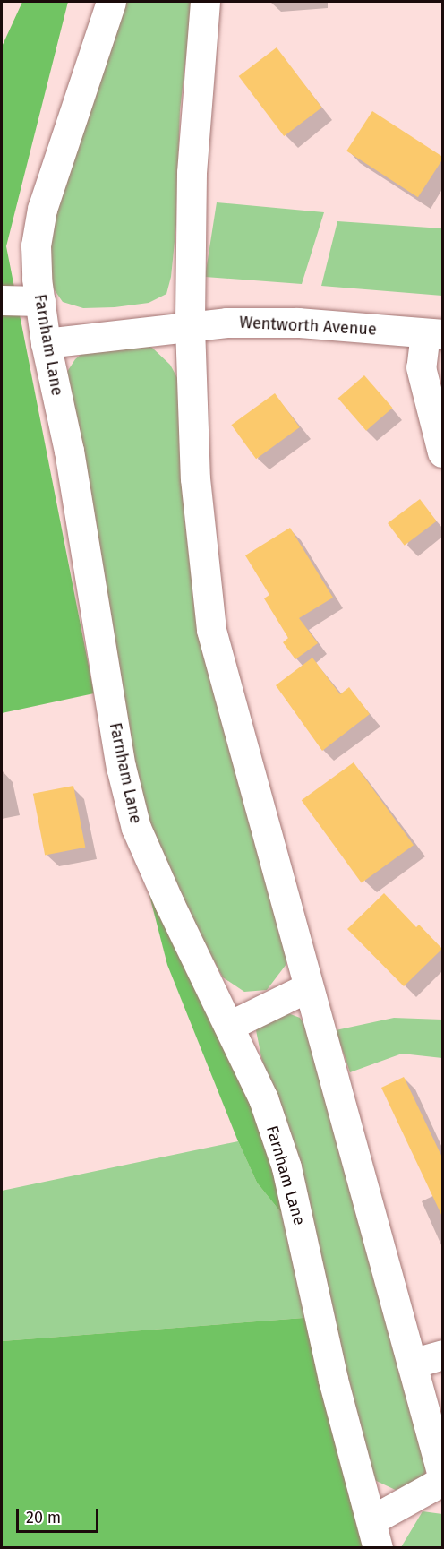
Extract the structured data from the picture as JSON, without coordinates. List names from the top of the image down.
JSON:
{
  "streets": {
    "street": ["Wentworth Avenue", "Farnham Lane"]
  },
  "crossings": [
    ["Wentworth Avenue", "Farnham Lane"]
  ],
  "scale_bar": "20 m"
}
